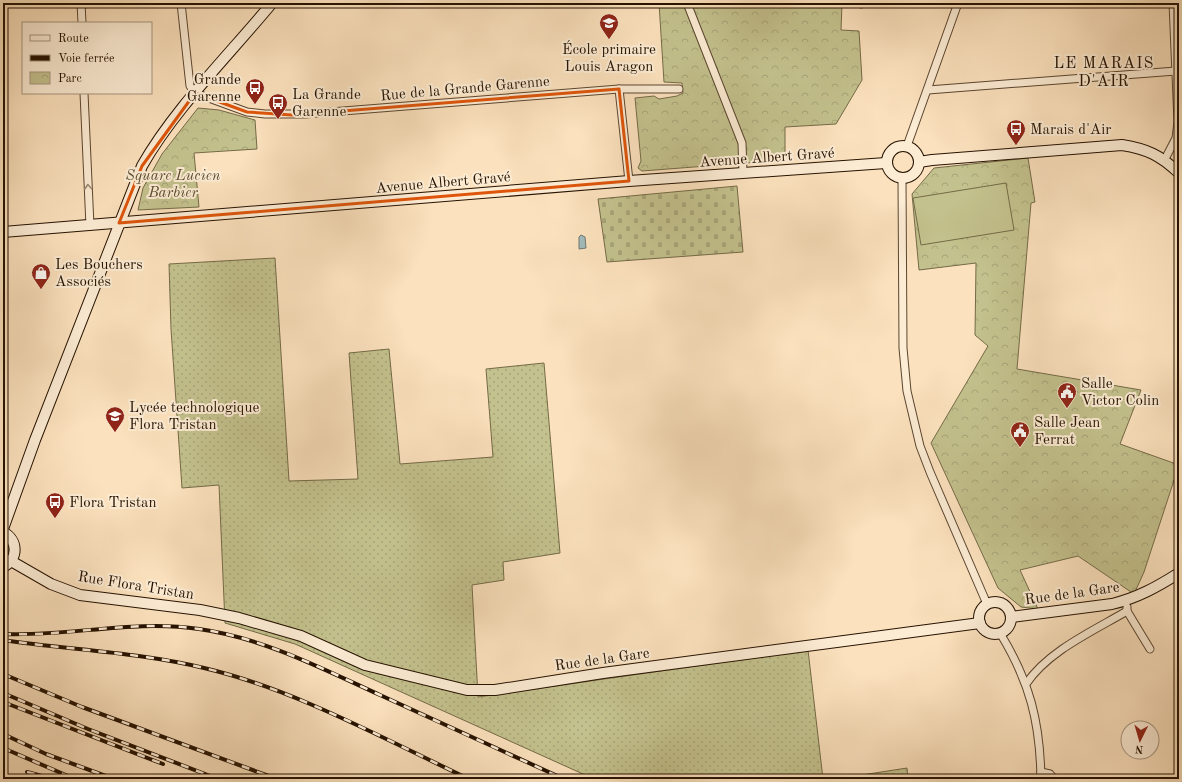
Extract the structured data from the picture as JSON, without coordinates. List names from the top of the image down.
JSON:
{
  "streets": {
    "main road": ["Avenue Albert Gravé", "Rue Flora Tristan", "Rue de la Gare"],
    "street": ["Rue de la Grande Garenne"]
  },
  "crossings": [
    ["Rue Flora Tristan", "Rue de la Gare"]
  ],
  "districts": ["LE MARAIS D'AIR"],
  "parks": ["Square Lucien Barbier"],
  "places": {
    "school or university": ["École primaire Louis Aragon", "Lycée technologique Flora Tristan"],
    "bus stop": [
      "Grande Garenne",
      "La Grande Garenne",
      "Marais d'Air",
      "Flora Tristan"
    ],
    "shop": ["Les Bouchers Associés"],
    "public building": ["Salle Victor Colin", "Salle Jean Ferrat"]
  },
  "legend": ["Route", "Voie ferrée", "Parc"],
  "north": "bottom"
}
